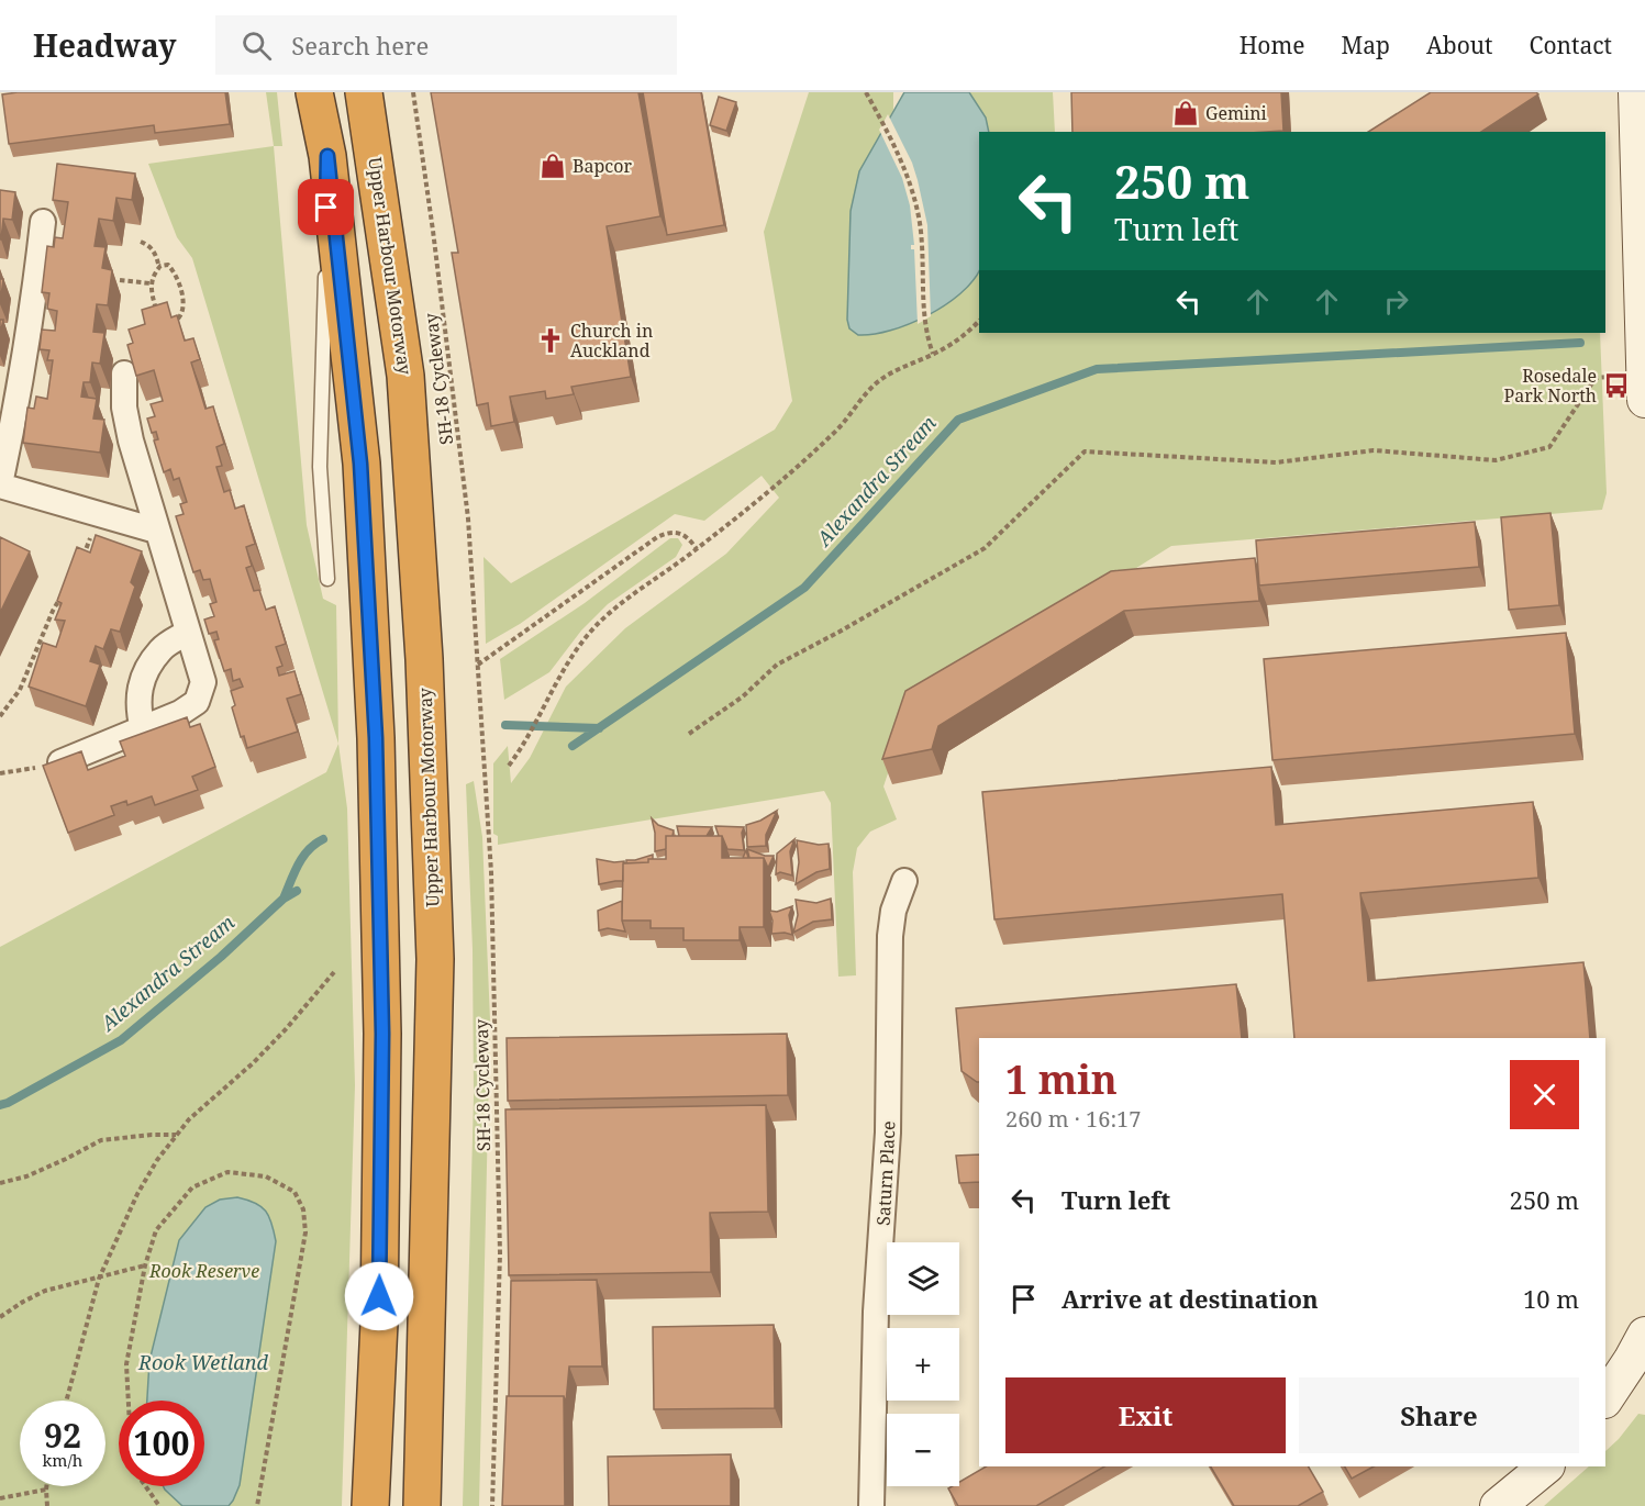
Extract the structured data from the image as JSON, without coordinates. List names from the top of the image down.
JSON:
{
  "streets": {
    "highway": ["Upper Harbour Motorway"],
    "street": ["Saturn Place"],
    "path": ["SH-18 Cycleway"]
  },
  "water": ["Alexandra Stream", "Rook Wetland"],
  "parks": ["Rook Reserve"],
  "places": {
    "shop": ["Gemini", "Bapcor"],
    "church": ["Church in Auckland"],
    "bus stop": ["Rosedale Park North"]
  },
  "page": {
    "header": "Headway",
    "search": "Search here",
    "nav": [
      "Home",
      "Map",
      "About",
      "Contact"
    ],
    "turn": ["250 m", "Turn left"],
    "heading": ["1 min", "260 m · 16:17"],
    "list": [
      {
        "name": "Turn left",
        "value": "250 m"
      },
      {
        "name": "Arrive at destination",
        "value": "10 m"
      }
    ],
    "map_buttons": ["+", "−"],
    "buttons": ["Exit", "Share"],
    "speed": "92 km/h",
    "limit": "100"
  }
}
